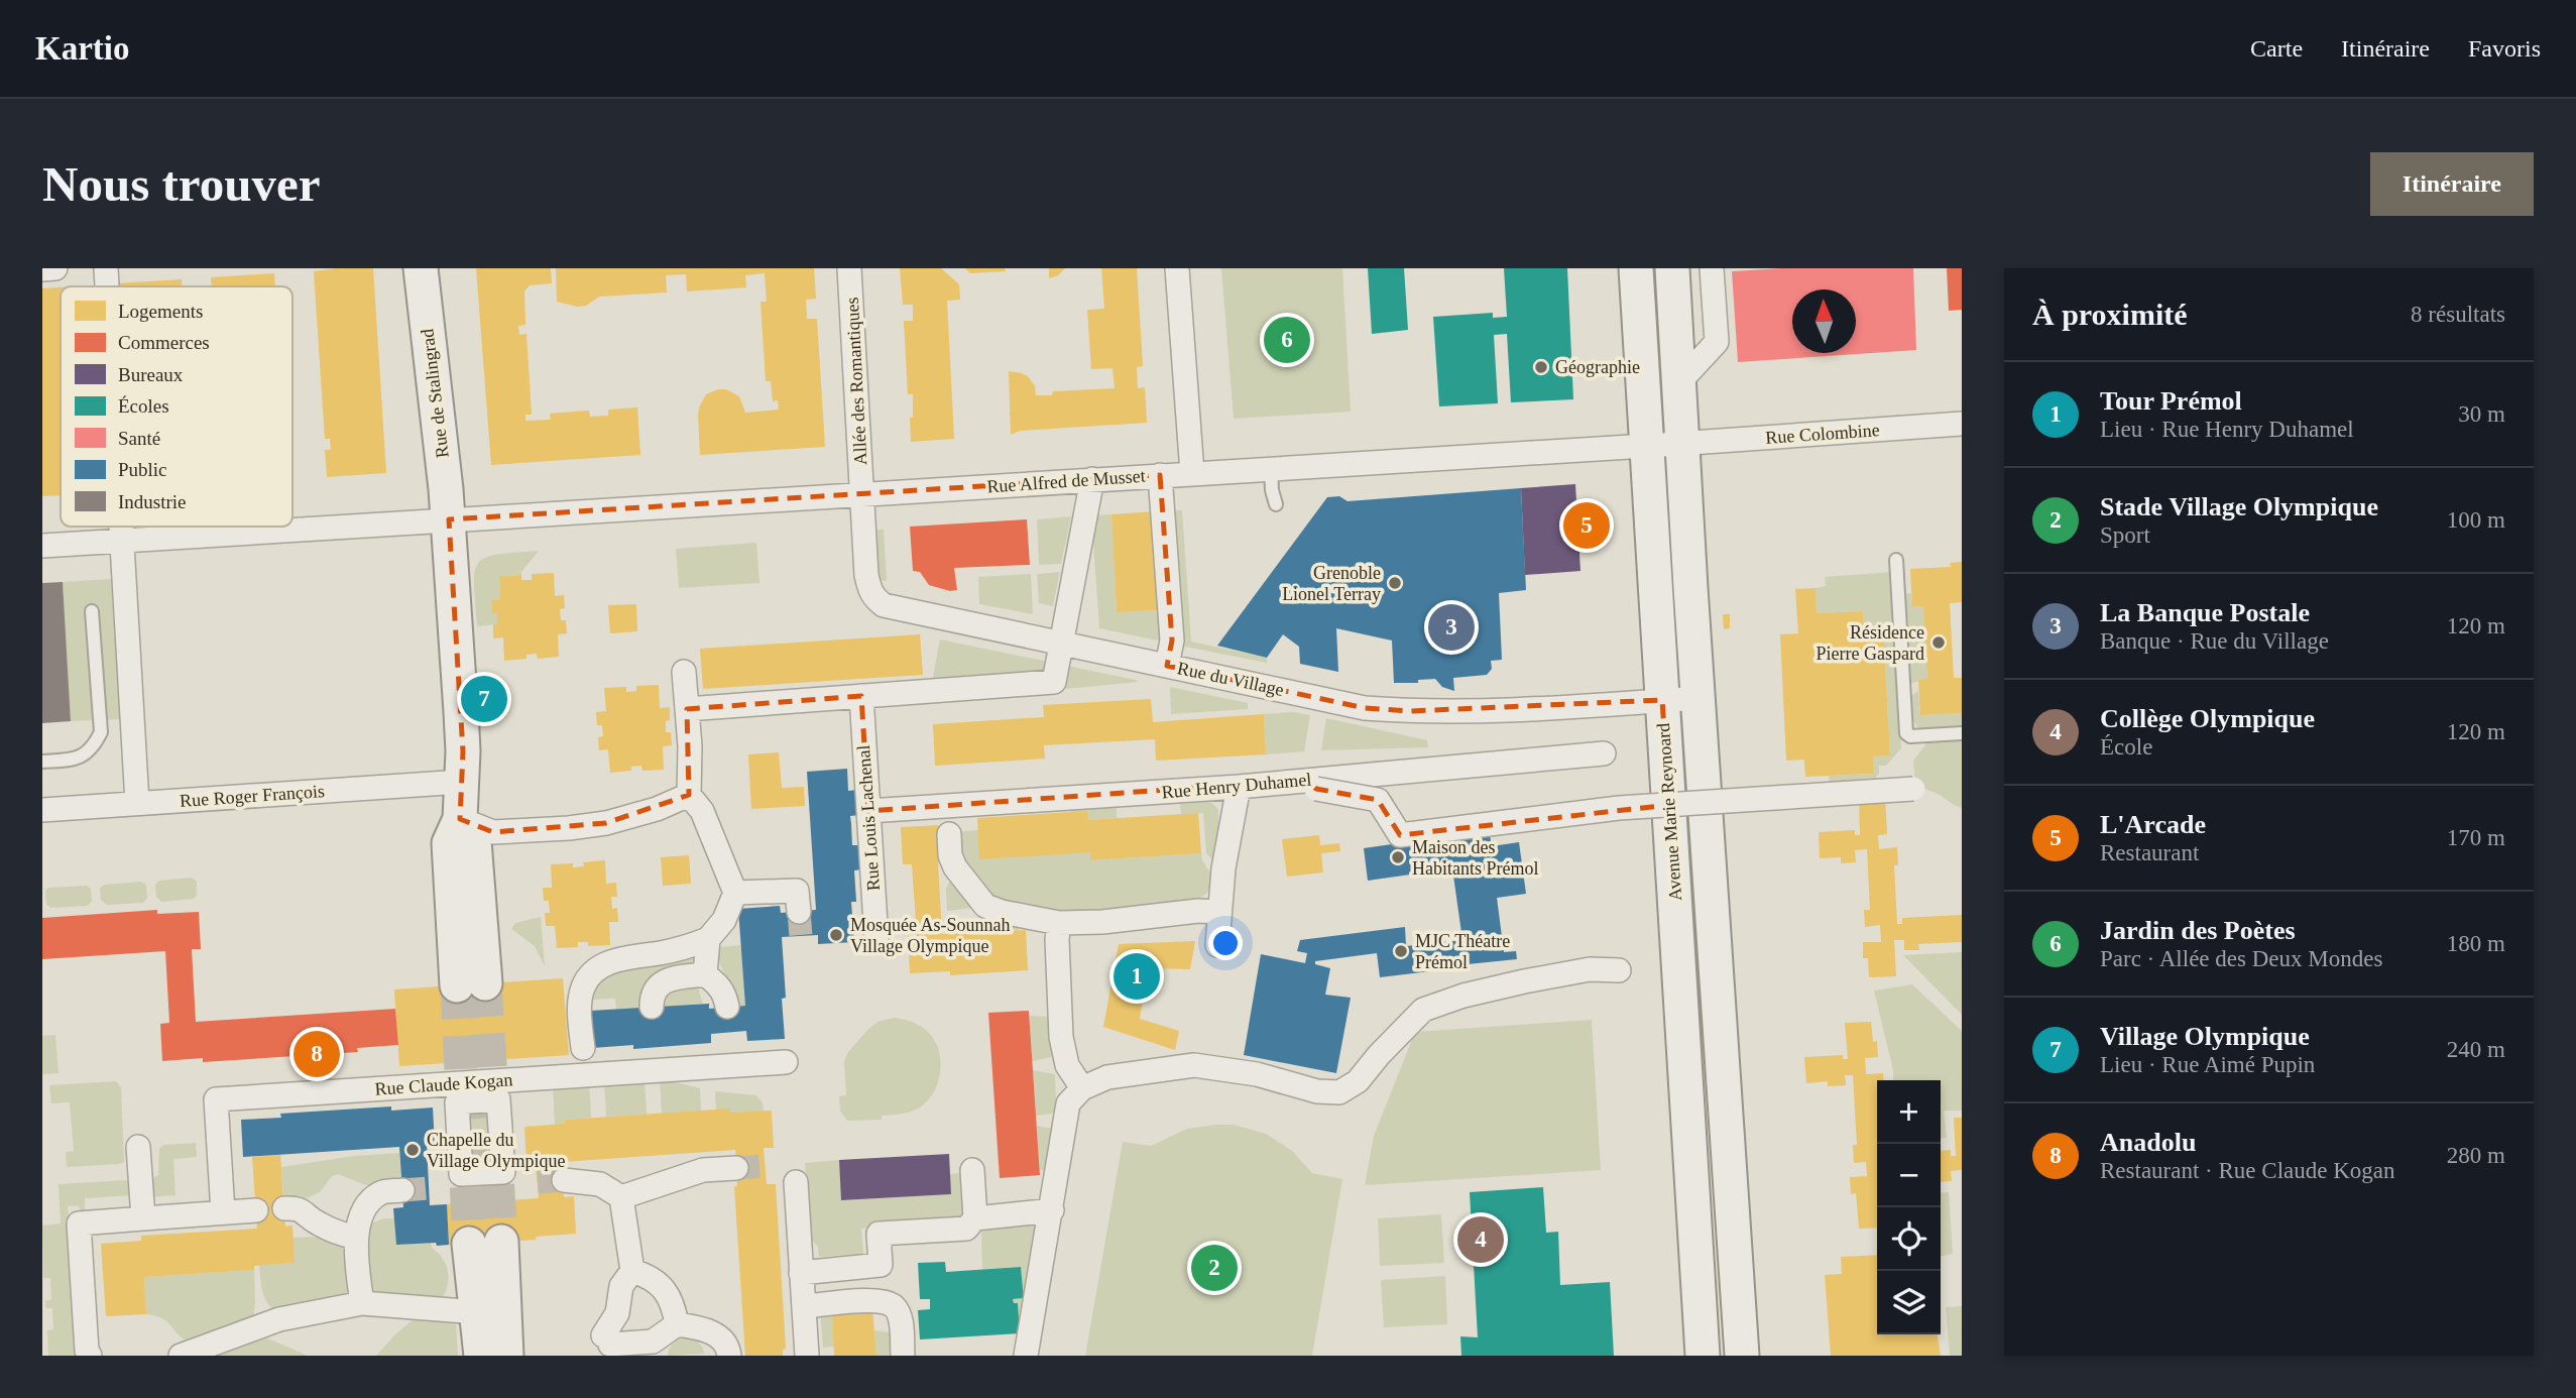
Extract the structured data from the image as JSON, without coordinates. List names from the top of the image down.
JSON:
{
  "streets": {
    "main road": ["Rue de Stalingrad", "Avenue Marie Reynoard"],
    "street": [
      "Allée des Romantiques",
      "Rue Colombine",
      "Rue Alfred de Musset",
      "Rue du Village",
      "Rue Henry Duhamel",
      "Rue Roger François",
      "Rue Louis Lachenal",
      "Rue Claude Kogan"
    ]
  },
  "crossings": [
    ["Allée des Romantiques", "Rue Alfred de Musset"],
    ["Allée des Romantiques", "Rue du Village"],
    ["Rue de Stalingrad", "Rue Alfred de Musset"],
    ["Rue de Stalingrad", "Rue Roger François"],
    ["Rue Colombine", "Rue Alfred de Musset"],
    ["Rue Colombine", "Avenue Marie Reynoard"],
    ["Rue Alfred de Musset", "Rue du Village"],
    ["Rue Alfred de Musset", "Avenue Marie Reynoard"],
    ["Rue du Village", "Avenue Marie Reynoard"],
    ["Rue Henry Duhamel", "Rue Louis Lachenal"]
  ],
  "places": [
    "Géographie",
    "Grenoble Lionel Terray",
    "Résidence Pierre Gaspard",
    "Maison des Habitants Prémol",
    "Mosquée As-Sounnah Village Olympique",
    "MJC Théatre Prémol",
    "Chapelle du Village Olympique"
  ],
  "legend": [
    "Logements",
    "Commerces",
    "Bureaux",
    "Écoles",
    "Santé",
    "Public",
    "Industrie"
  ],
  "north": "top",
  "page": {
    "header": "Kartio",
    "nav": ["Carte", "Itinéraire", "Favoris"],
    "buttons": "Itinéraire",
    "title": "Nous trouver",
    "heading": ["À proximité", "8 résultats"],
    "pins": [
      "6",
      "5",
      "3",
      "7",
      "1",
      "8",
      "4",
      "2"
    ],
    "list": [
      {
        "mark": "1",
        "name": "Tour Prémol",
        "note": "Lieu · Rue Henry Duhamel",
        "value": "30 m"
      },
      {
        "mark": "2",
        "name": "Stade Village Olympique",
        "note": "Sport",
        "value": "100 m"
      },
      {
        "mark": "3",
        "name": "La Banque Postale",
        "note": "Banque · Rue du Village",
        "value": "120 m"
      },
      {
        "mark": "4",
        "name": "Collège Olympique",
        "note": "École",
        "value": "120 m"
      },
      {
        "mark": "5",
        "name": "L'Arcade",
        "note": "Restaurant",
        "value": "170 m"
      },
      {
        "mark": "6",
        "name": "Jardin des Poètes",
        "note": "Parc · Allée des Deux Mondes",
        "value": "180 m"
      },
      {
        "mark": "7",
        "name": "Village Olympique",
        "note": "Lieu · Rue Aimé Pupin",
        "value": "240 m"
      },
      {
        "mark": "8",
        "name": "Anadolu",
        "note": "Restaurant · Rue Claude Kogan",
        "value": "280 m"
      }
    ],
    "map_buttons": ["+", "−"]
  }
}
